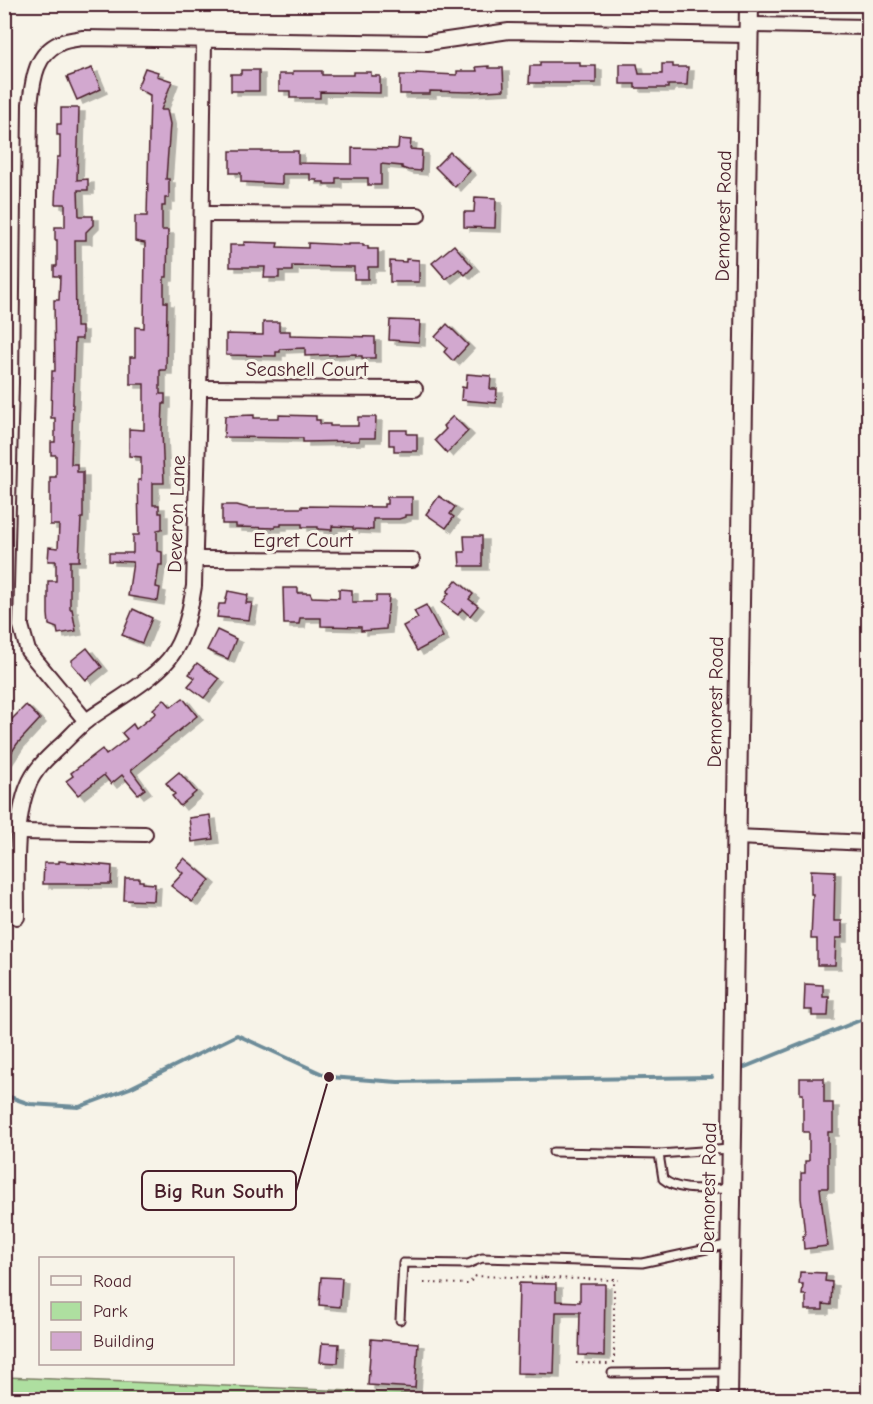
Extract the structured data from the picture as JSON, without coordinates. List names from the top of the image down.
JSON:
{
  "streets": {
    "street": [
      "Demorest Road",
      "Seashell Court",
      "Deveron Lane",
      "Egret Court"
    ]
  },
  "crossings": [
    ["Seashell Court", "Deveron Lane"],
    ["Deveron Lane", "Egret Court"]
  ],
  "places": ["Big Run South"],
  "legend": ["Road", "Park", "Building"]
}
